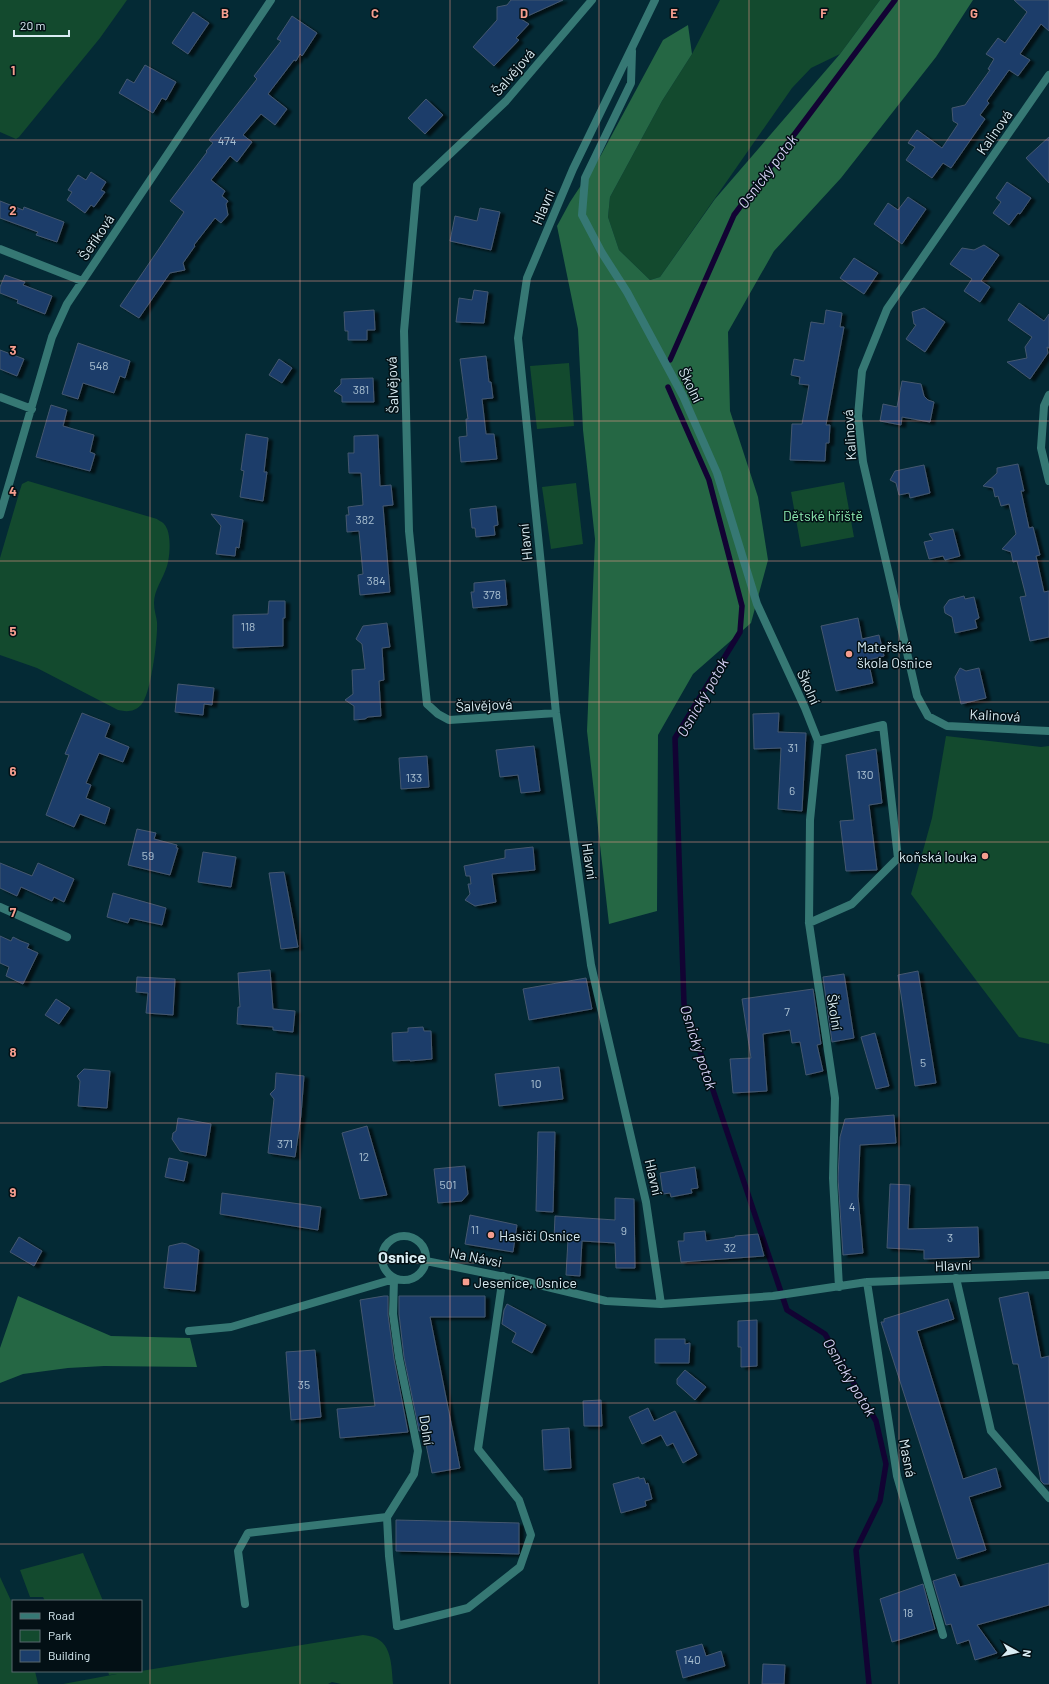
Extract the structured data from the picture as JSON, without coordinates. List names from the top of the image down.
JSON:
{
  "streets": {
    "street": [
      "Šalvějová",
      "Kalinová",
      "Hlavní",
      "Šeříková",
      "Školní",
      "Na Návsi",
      "Dolní",
      "Masná"
    ]
  },
  "crossings": [
    ["Šalvějová", "Hlavní"],
    ["Hlavní", "Školní"],
    ["Hlavní", "Na Návsi"],
    ["Hlavní", "Masná"],
    ["Na Návsi", "Dolní"]
  ],
  "districts": ["Osnice"],
  "water": ["Osnický potok"],
  "parks": ["Dětské hřiště"],
  "places": {
    "other": ["Mateřská škola Osnice", "koňská louka", "Hasiči Osnice"],
    "transit": ["Jesenice, Osnice"]
  },
  "house_numbers": [
    "474",
    "548",
    "381",
    "382",
    "384",
    "378",
    "118",
    "31",
    "130",
    "133",
    "6",
    "59",
    "7",
    "5",
    "10",
    "371",
    "12",
    "501",
    "4",
    "11",
    "9",
    "3",
    "32",
    "35",
    "18",
    "140"
  ],
  "legend": ["Road", "Park", "Building"],
  "scale_bar": "20 m",
  "north": "right",
  "grid": {
    "columns": [
      "B",
      "C",
      "D",
      "E",
      "F",
      "G"
    ],
    "rows": [
      "1",
      "2",
      "3",
      "4",
      "5",
      "6",
      "7",
      "8",
      "9"
    ]
  }
}
